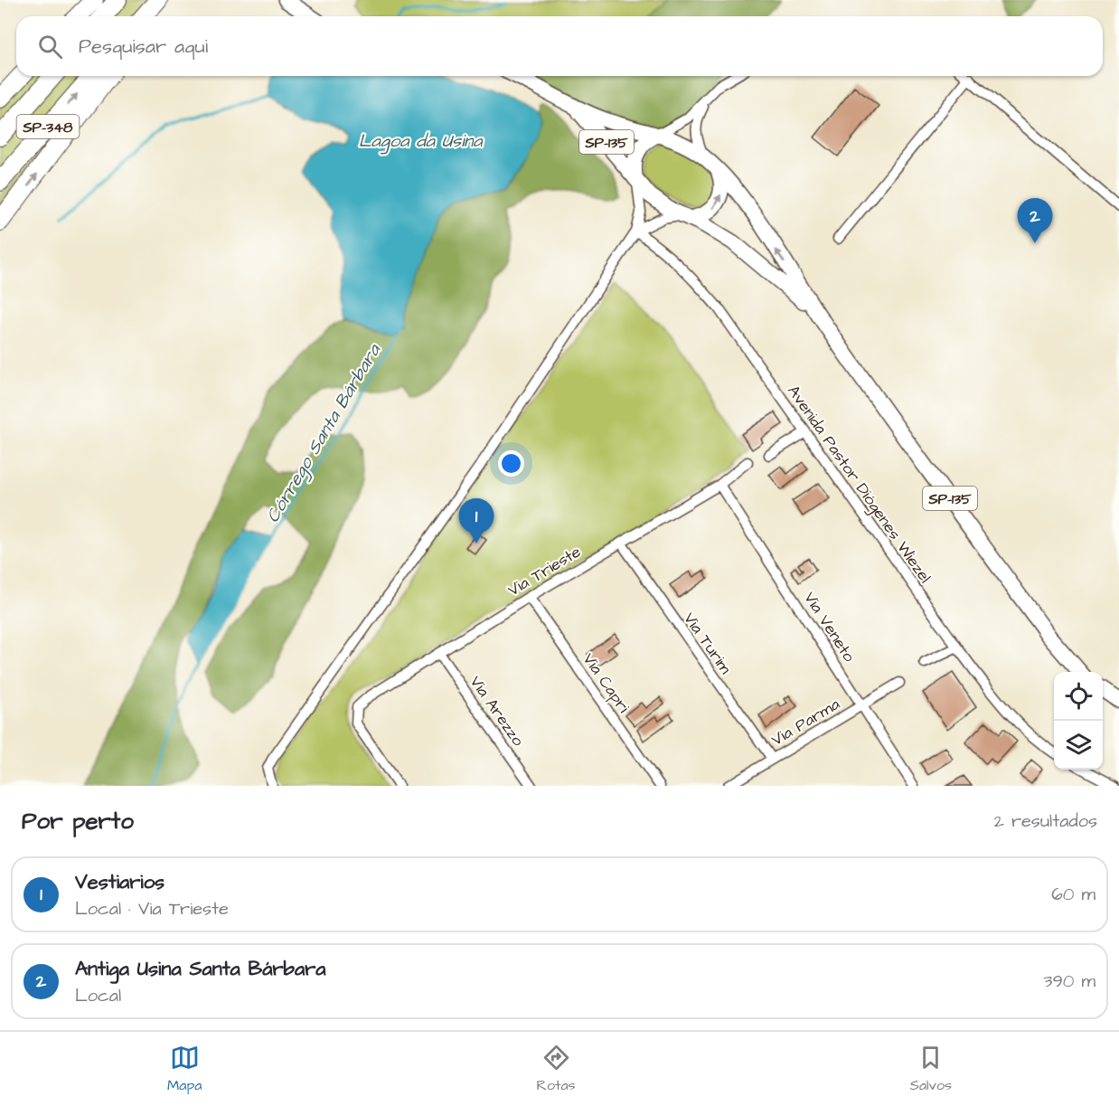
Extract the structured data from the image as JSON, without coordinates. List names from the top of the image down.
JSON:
{
  "streets": {
    "highway": ["SP-348"],
    "main road": ["SP-135"],
    "street": [
      "Avenida Pastor Diógenes Wiezel",
      "Via Trieste",
      "Via Veneto",
      "Via Turim",
      "Via Capri",
      "Via Arezzo",
      "Via Parma"
    ]
  },
  "crossings": [
    ["Via Trieste", "Via Veneto"],
    ["Via Trieste", "Via Turim"],
    ["Via Trieste", "Via Capri"],
    ["Via Trieste", "Via Arezzo"],
    ["Via Veneto", "Via Parma"],
    ["Via Turim", "Via Parma"]
  ],
  "water": ["Lagoa da Usina", "Córrego Santa Bárbara"],
  "page": {
    "search": "Pesquisar aqui",
    "pins": ["2", "1"],
    "heading": ["Por perto", "2 resultados"],
    "list": [
      {
        "mark": "1",
        "name": "Vestiarios",
        "note": "Local · Via Trieste",
        "value": "60 m"
      },
      {
        "mark": "2",
        "name": "Antiga Usina Santa Bárbara",
        "note": "Local",
        "value": "390 m"
      }
    ],
    "nav": ["Mapa", "Rotas", "Salvos"]
  }
}
